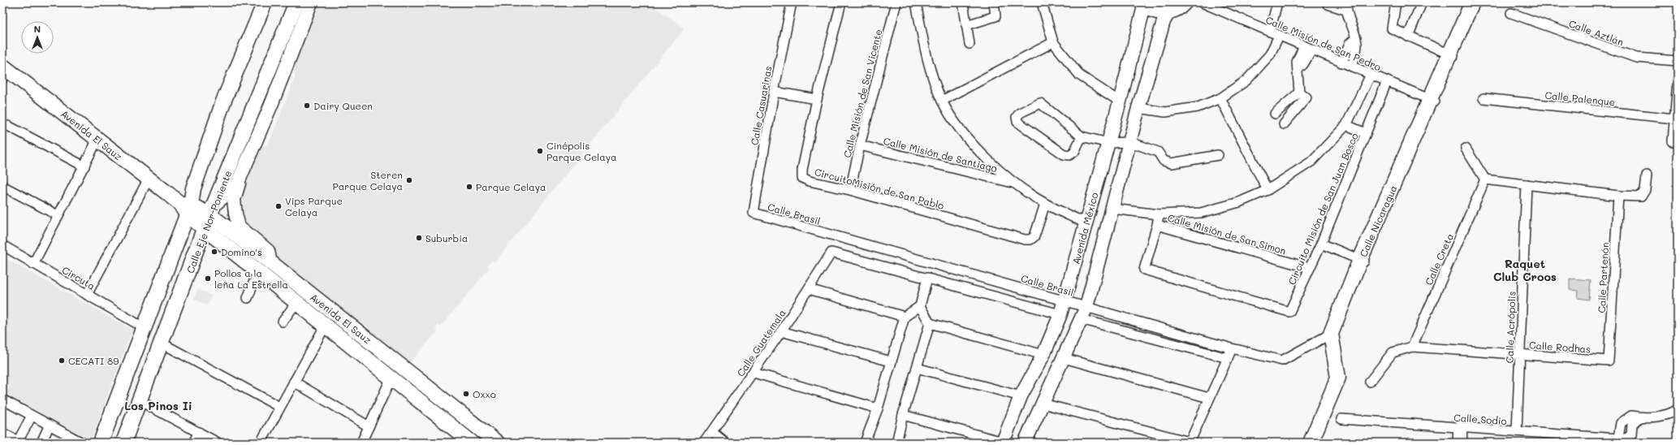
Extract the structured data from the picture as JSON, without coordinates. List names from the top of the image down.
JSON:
{
  "streets": {
    "main road": ["Avenida El Sauz", "Calle Nicaragua", "Calle Eje Nor-Poniente"],
    "street": [
      "Calle Aztlán",
      "Calle Misión de San Pedro",
      "Calle Misión de San Vicente",
      "Calle Palenque",
      "Calle Casuarinas",
      "Calle Misión de Santiago",
      "CircuitoMisión de San Pablo",
      "Circuito Misión de San Juan Bosco",
      "Calle Brasil",
      "Avenida México",
      "Calle Misión de San Simon",
      "Calle Creta",
      "Circuta",
      "Calle Partenón",
      "Calle Acrópolis",
      "Calle Guatemala",
      "Calle Rodhas",
      "Calle Sodio"
    ]
  },
  "crossings": [
    ["Calle Misión de San Pedro", "Circuito Misión de San Juan Bosco"],
    ["Calle Misión de San Pedro", "Calle Nicaragua"],
    ["Calle Misión de San Vicente", "Calle Misión de Santiago"],
    ["Calle Misión de San Vicente", "CircuitoMisión de San Pablo"],
    ["Calle Casuarinas", "Calle Brasil"],
    ["Avenida El Sauz", "Calle Eje Nor-Poniente"],
    ["Circuito Misión de San Juan Bosco", "Calle Misión de San Simon"],
    ["Calle Brasil", "Calle Nicaragua"],
    ["Calle Brasil", "Avenida México"],
    ["Calle Creta", "Calle Rodhas"],
    ["Calle Partenón", "Calle Rodhas"],
    ["Calle Acrópolis", "Calle Rodhas"],
    ["Calle Acrópolis", "Calle Sodio"]
  ],
  "districts": ["Raquet Club Croos", "Los Pinos Ii"],
  "places": [
    "Dairy Queen",
    "Cinépolis Parque Celaya",
    "Steren Parque Celaya",
    "Parque Celaya",
    "Vips Parque Celaya",
    "Suburbia",
    "Domino's",
    "Pollos a la leña La Estrella",
    "CECATI 89",
    "Oxxo"
  ],
  "north": "top"
}
